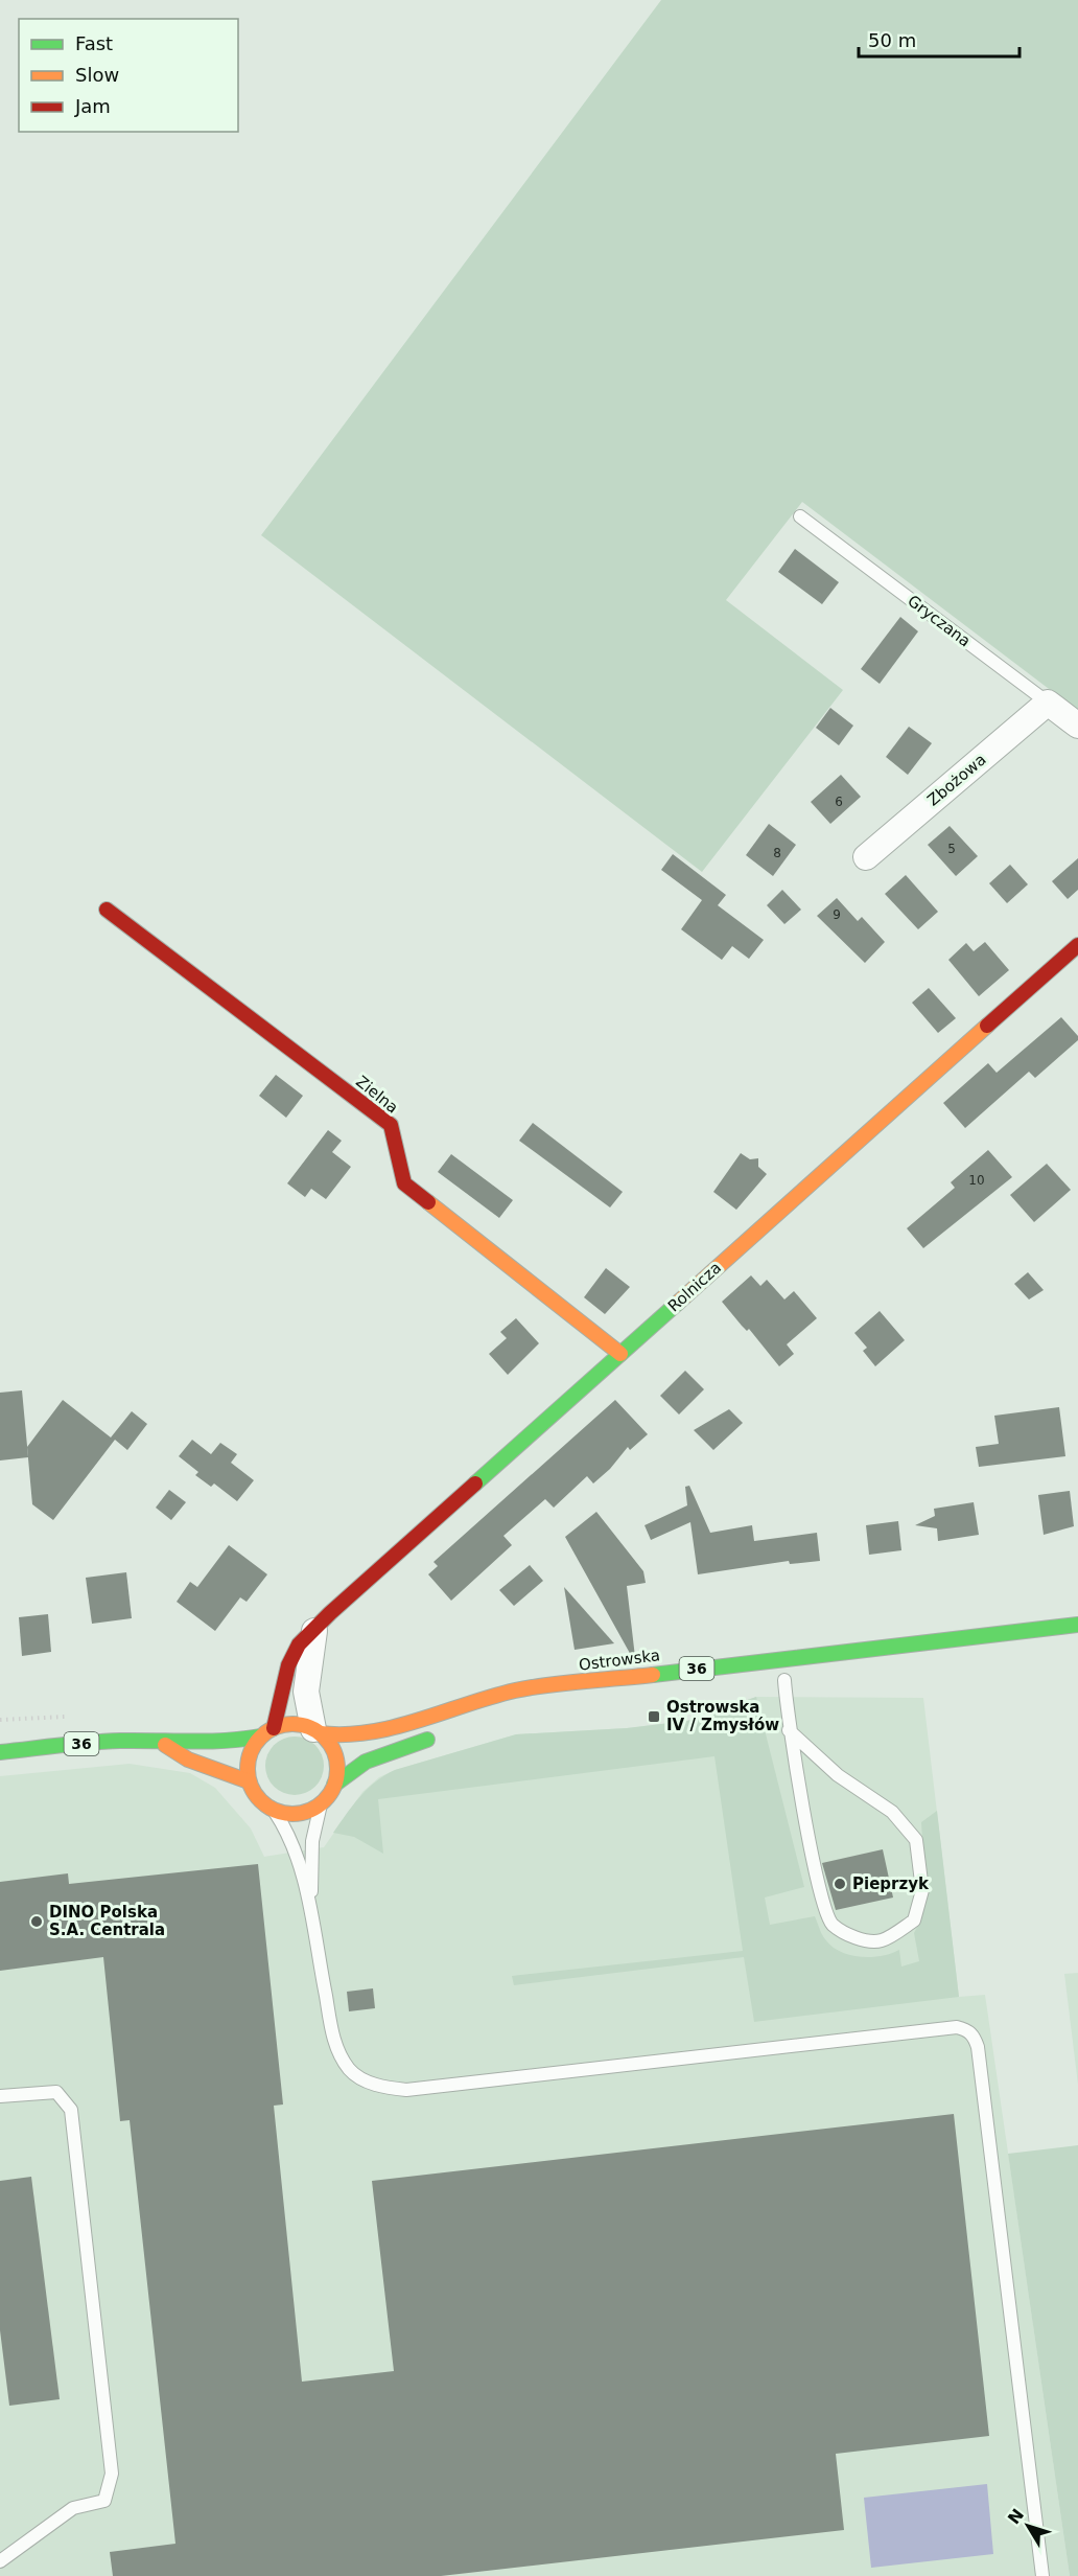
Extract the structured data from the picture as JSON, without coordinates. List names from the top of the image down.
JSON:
{
  "streets": {
    "street": [
      "Gryczana",
      "Zbożowa",
      "Zielna",
      "Rolnicza",
      "Ostrowska",
      "36"
    ]
  },
  "crossings": [
    ["Gryczana", "Zbożowa"],
    ["Zielna", "Rolnicza"],
    ["Rolnicza", "Ostrowska"],
    ["Rolnicza", "36"],
    ["Ostrowska", "36"]
  ],
  "places": {
    "transit": ["Ostrowska IV / Zmysłów"],
    "other": ["Pieprzyk", "DINO Polska S.A. Centrala"]
  },
  "house_numbers": [
    "6",
    "5",
    "8",
    "9",
    "10"
  ],
  "legend": ["Fast", "Slow", "Jam"],
  "scale_bar": "50 m",
  "north": "top left"
}
